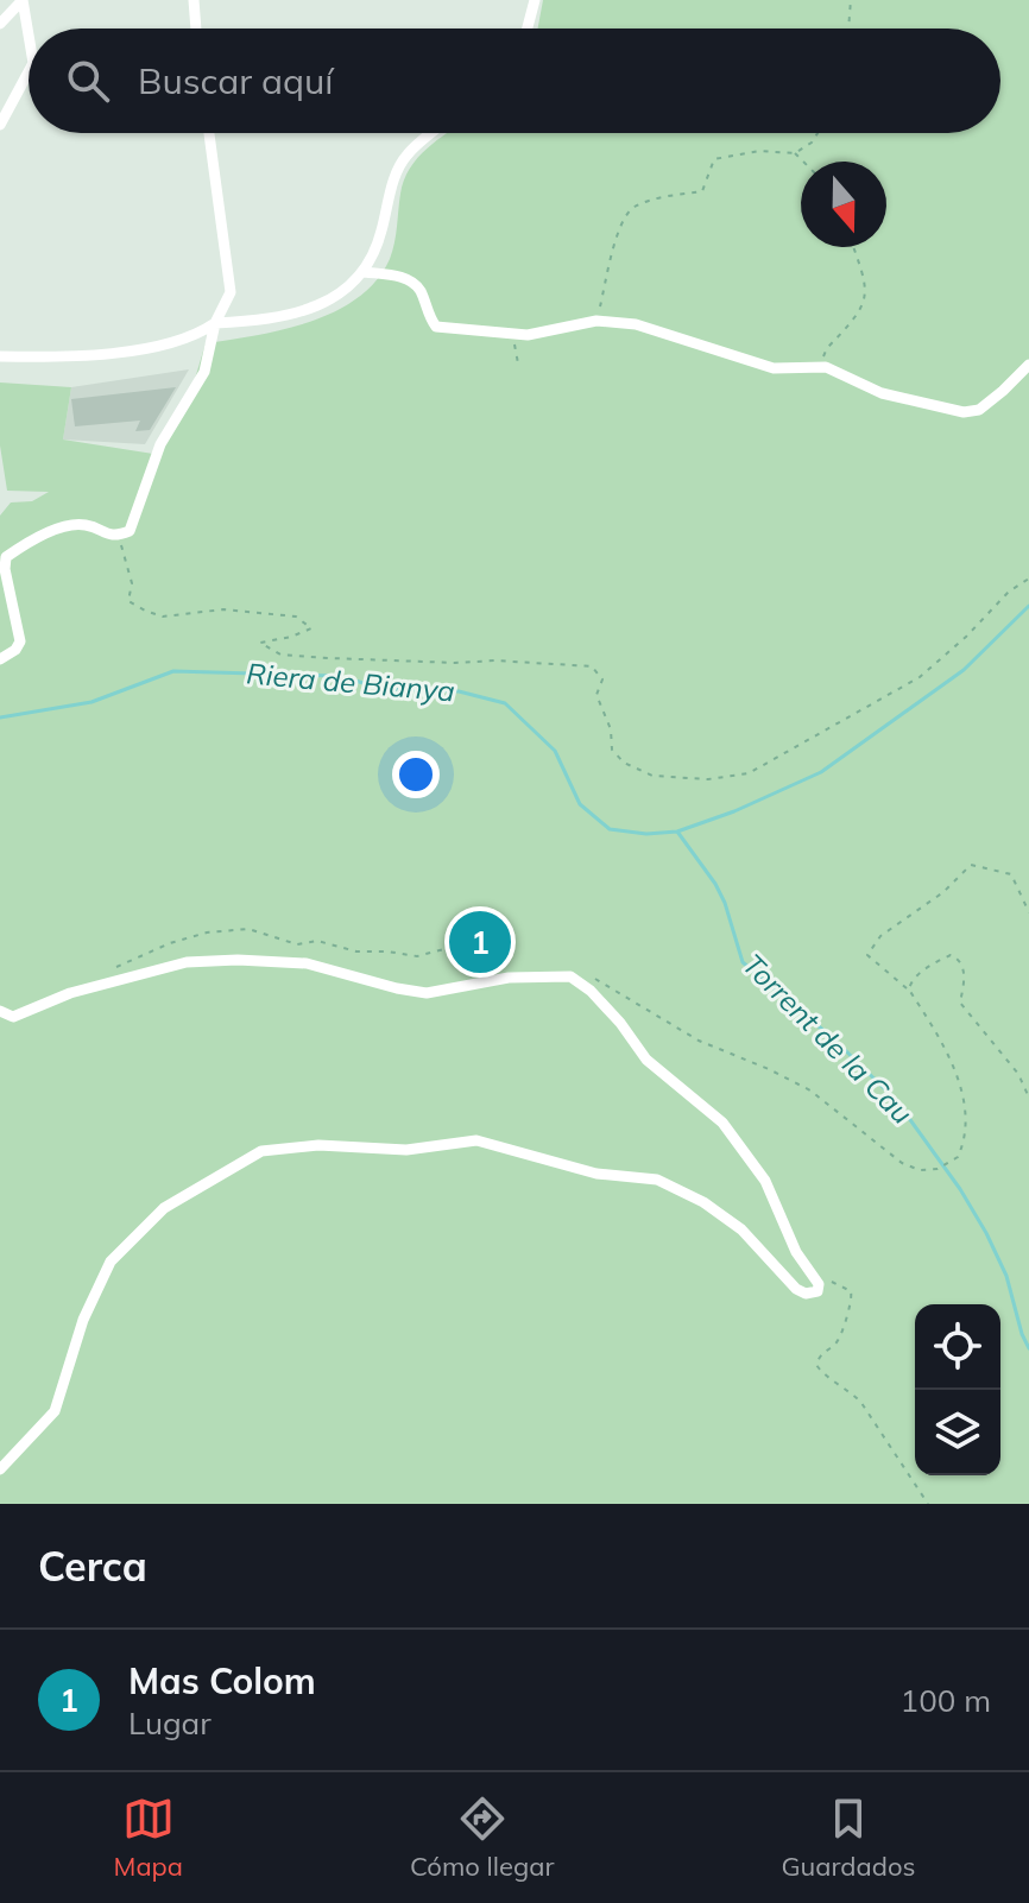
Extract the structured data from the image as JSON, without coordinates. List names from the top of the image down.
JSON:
{
  "water": ["Riera de Bianya", "Torrent de la Cau"],
  "north": "bottom",
  "page": {
    "search": "Buscar aquí",
    "pins": "1",
    "heading": "Cerca",
    "list": [
      {
        "mark": "1",
        "name": "Mas Colom",
        "note": "Lugar",
        "value": "100 m"
      }
    ],
    "nav": ["Mapa", "Cómo llegar", "Guardados"]
  }
}
